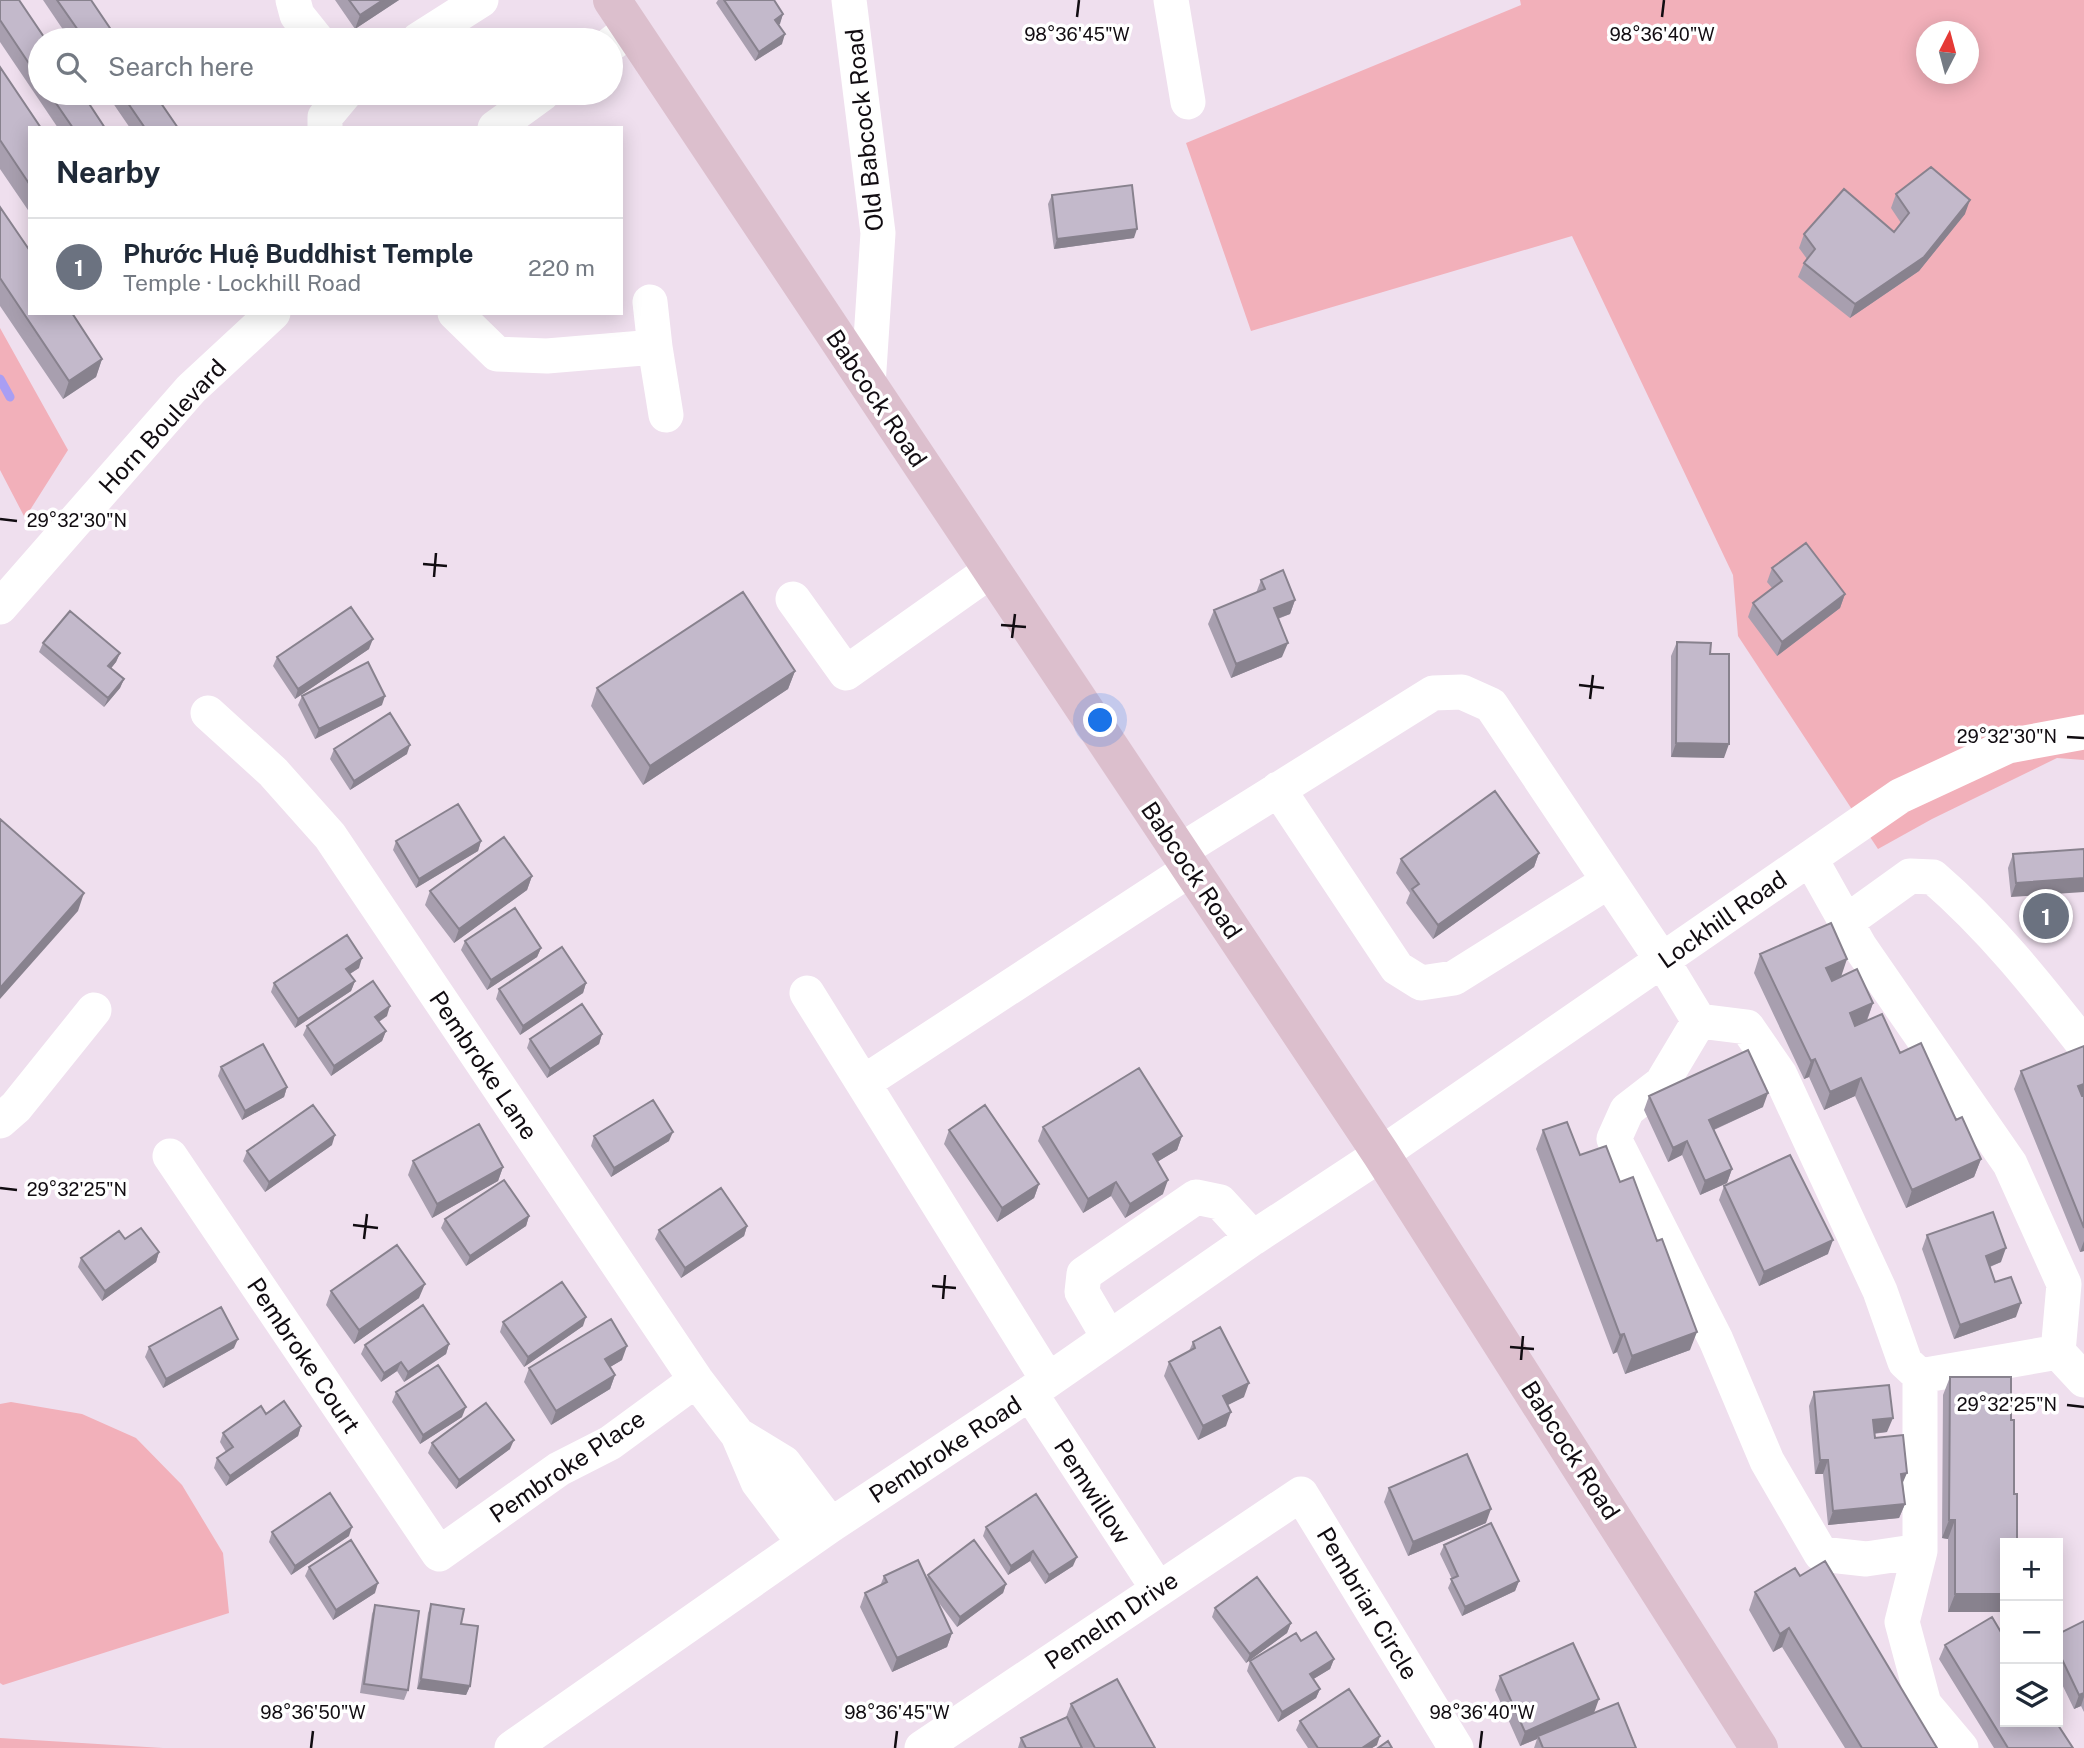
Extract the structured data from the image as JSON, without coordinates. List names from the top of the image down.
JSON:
{
  "streets": {
    "main road": ["Babcock Road"],
    "street": [
      "Old Babcock Road",
      "Horn Boulevard",
      "Lockhill Road",
      "Pembroke Lane",
      "Pembroke Court",
      "Pembroke Road",
      "Pembroke Place",
      "Pemwillow",
      "Pembriar Circle",
      "Pemelm Drive"
    ]
  },
  "crossings": [
    ["Old Babcock Road", "Babcock Road"],
    ["Babcock Road", "Lockhill Road"],
    ["Babcock Road", "Pembroke Road"],
    ["Lockhill Road", "Pembroke Road"],
    ["Pembroke Lane", "Pembroke Road"],
    ["Pembroke Lane", "Pembroke Place"],
    ["Pembroke Court", "Pembroke Place"],
    ["Pembroke Road", "Pemwillow"],
    ["Pemwillow", "Pemelm Drive"],
    ["Pembriar Circle", "Pemelm Drive"]
  ],
  "north": "top",
  "page": {
    "search": "Search here",
    "heading": "Nearby",
    "list": [
      {
        "mark": "1",
        "name": "Phước Huệ Buddhist Temple",
        "note": "Temple · Lockhill Road",
        "value": "220 m"
      }
    ],
    "pins": "1",
    "map_buttons": ["+", "−"]
  },
  "coordinates": [
    "98°36'45\"W",
    "98°36'40\"W",
    "29°32'30\"N",
    "29°32'25\"N",
    "98°36'50\"W"
  ]
}
